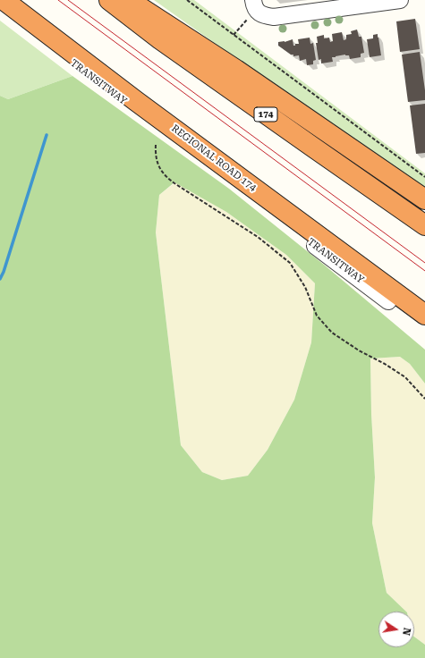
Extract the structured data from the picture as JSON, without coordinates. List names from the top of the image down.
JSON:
{
  "streets": {
    "highway": ["174", "REGIONAL ROAD 174"],
    "street": ["TRANSITWAY"]
  },
  "crossings": [
    ["TRANSITWAY", "REGIONAL ROAD 174"]
  ],
  "north": "right"
}
